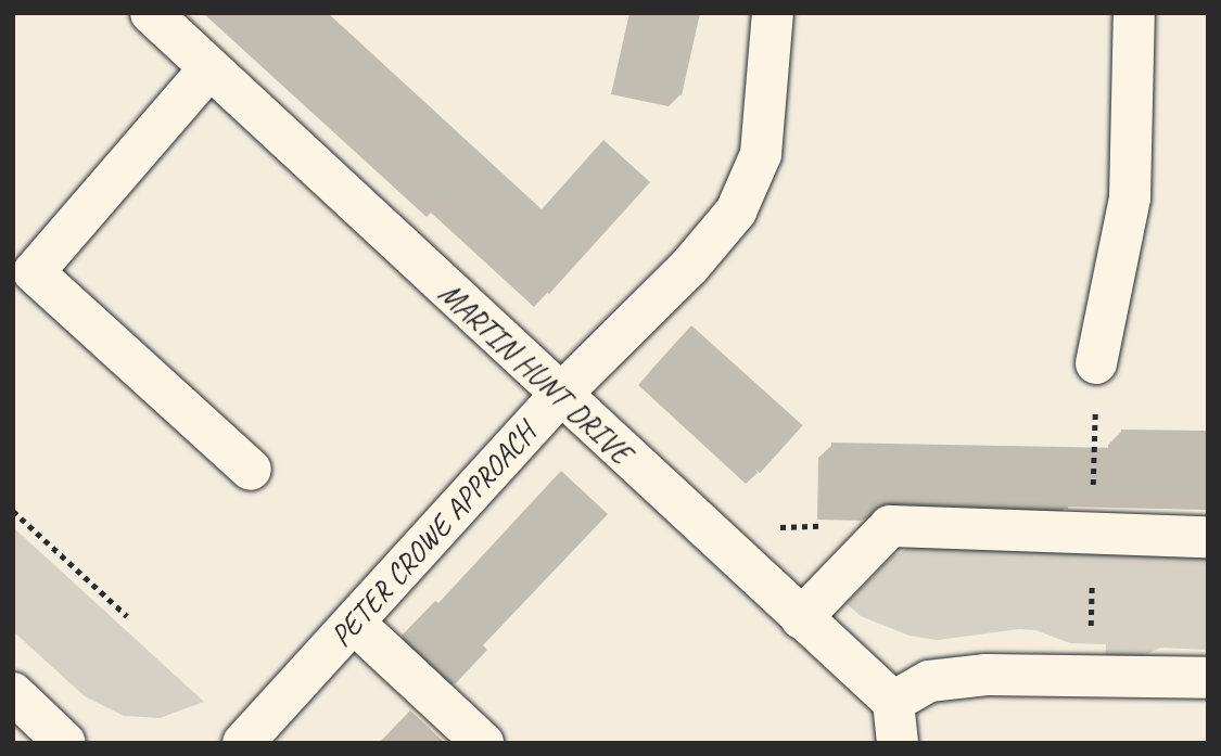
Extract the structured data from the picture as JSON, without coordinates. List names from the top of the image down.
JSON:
{
  "streets": {
    "street": ["MARTIN HUNT DRIVE", "PETER CROWE APPROACH"]
  },
  "crossings": [
    ["MARTIN HUNT DRIVE", "PETER CROWE APPROACH"]
  ]
}
